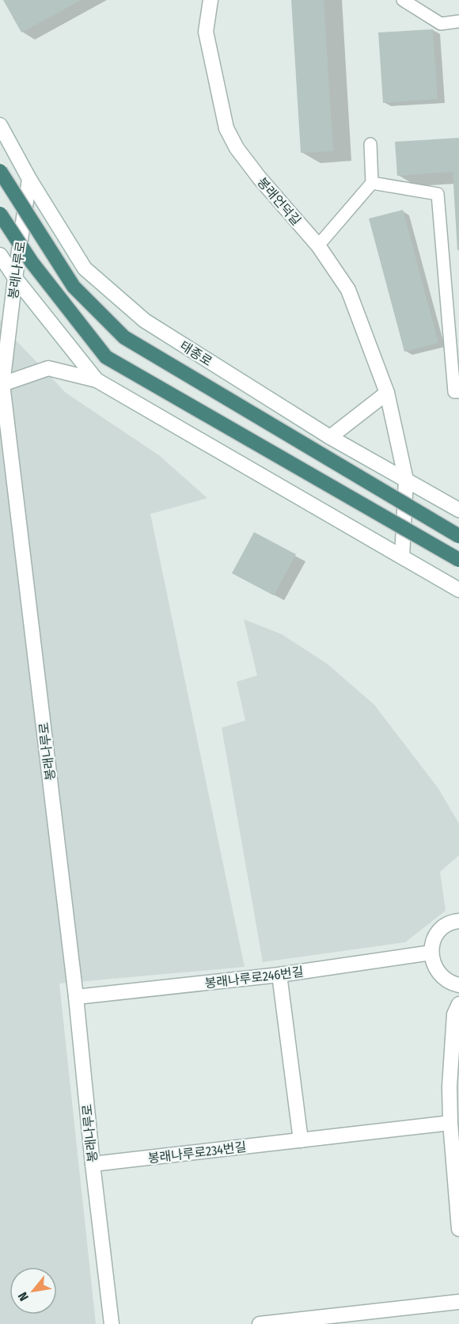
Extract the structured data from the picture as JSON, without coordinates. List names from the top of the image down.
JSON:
{
  "streets": {
    "street": [
      "봉래언덕길",
      "봉래나루로",
      "태종로",
      "봉래나루로246번길",
      "봉래나루로234번길"
    ]
  },
  "crossings": [
    ["봉래언덕길", "태종로"],
    ["봉래나루로", "태종로"],
    ["봉래나루로", "봉래나루로246번길"],
    ["봉래나루로", "봉래나루로234번길"]
  ],
  "north": "bottom left"
}
